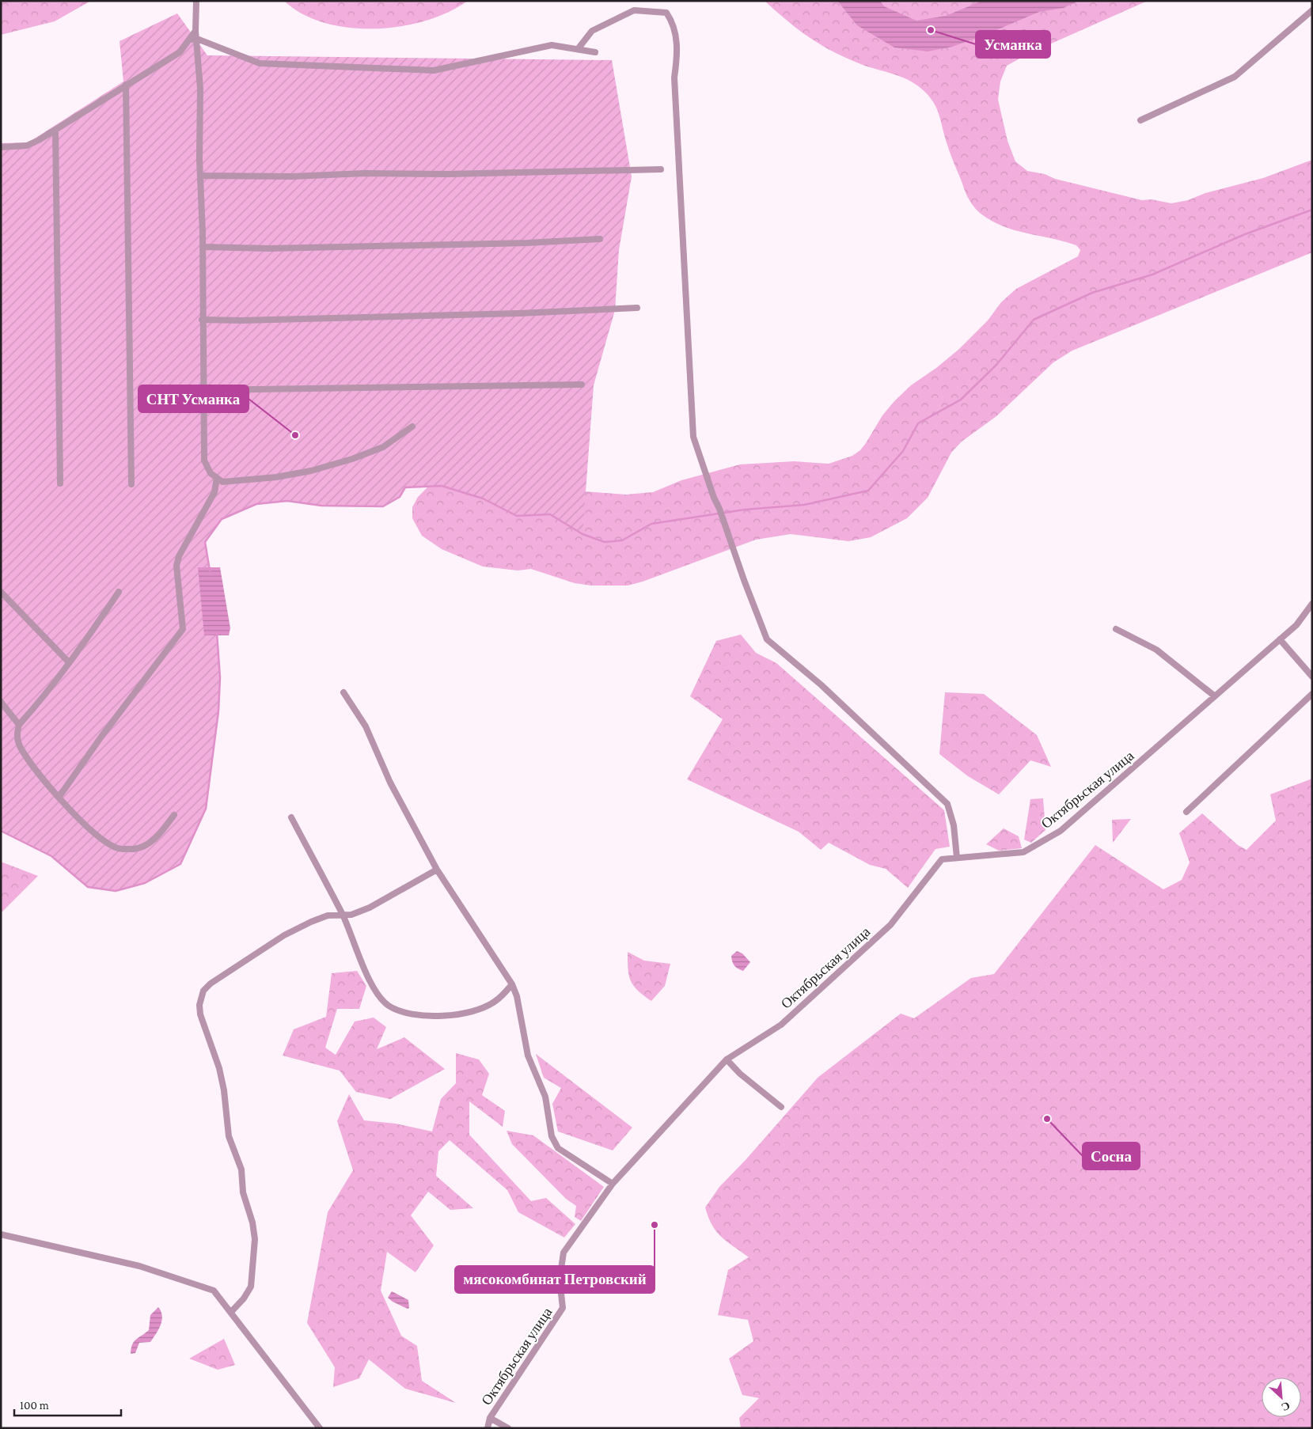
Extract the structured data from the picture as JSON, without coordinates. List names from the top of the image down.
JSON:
{
  "streets": {
    "street": ["Октябрьская улица"]
  },
  "places": [
    "Усманка",
    "СНТ Усманка",
    "Сосна",
    "мясокомбинат Петровский"
  ],
  "scale_bar": "100 m",
  "north": "bottom right"
}
